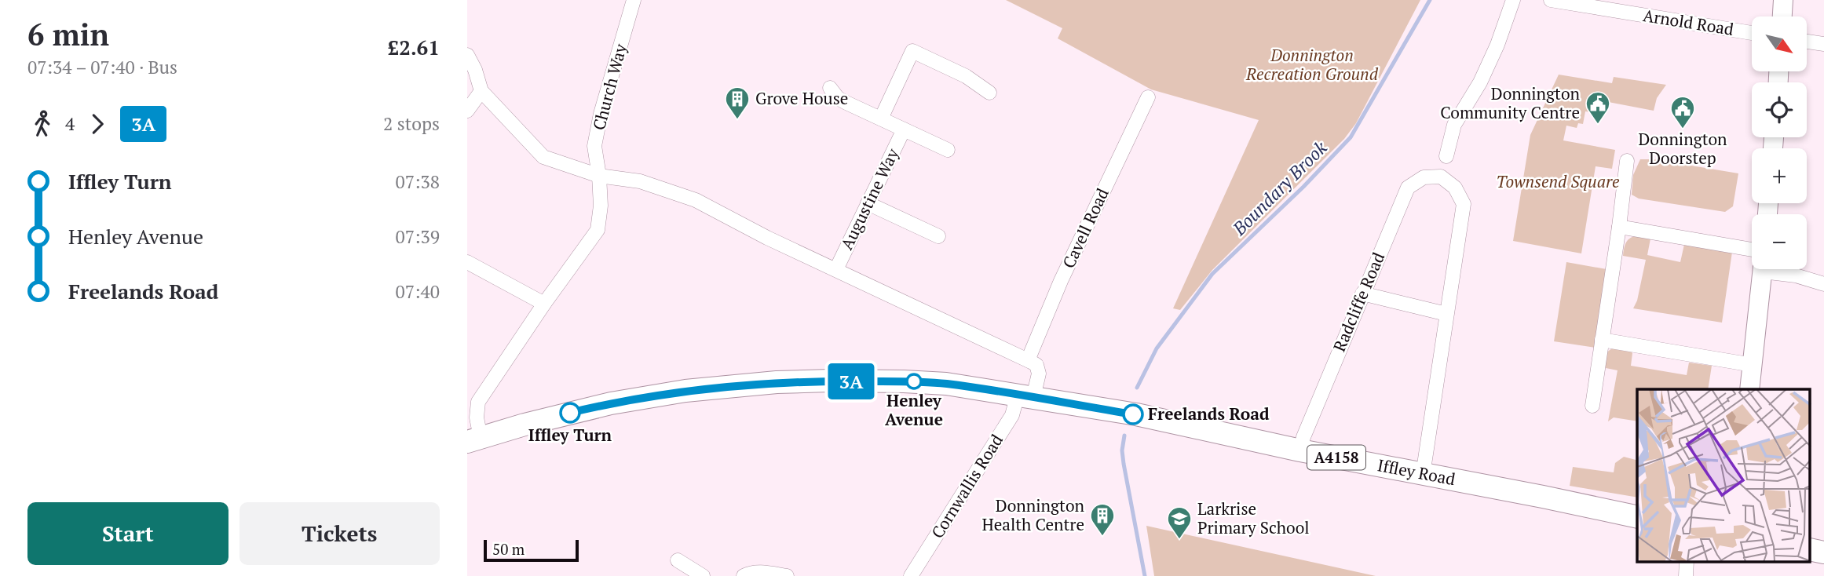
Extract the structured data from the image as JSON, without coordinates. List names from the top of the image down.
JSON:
{
  "streets": {
    "main road": ["A4158", "Iffley Road"],
    "street": [
      "Arnold Road",
      "Church Way",
      "Augustine Way",
      "Cavell Road",
      "Radcliffe Road",
      "Cornwallis Road"
    ]
  },
  "crossings": [
    ["Radcliffe Road", "Iffley Road"],
    ["A4158", "Iffley Road"],
    ["A4158", "Cornwallis Road"],
    ["Iffley Road", "Cornwallis Road"]
  ],
  "water": ["Boundary Brook"],
  "parks": ["Donnington Recreation Ground", "Townsend Square"],
  "places": {
    "building": ["Grove House", "Donnington Health Centre"],
    "public building": ["Donnington Community Centre", "Donnington Doorstep"],
    "other": ["Henley Avenue", "Iffley Turn", "Freelands Road"],
    "school or university": ["Larkrise Primary School"]
  },
  "lines": ["bus line 3A"],
  "scale_bar": "50 m",
  "north": "bottom right",
  "page": {
    "heading": ["6 min", "07:34 – 07:40 · Bus", "£2.61"],
    "on_map": "3A",
    "map_buttons": ["+", "−"],
    "legs": ["4", "3A", "2 stops"],
    "list": [
      {
        "name": "Iffley Turn",
        "value": "07:38"
      },
      {
        "name": "Henley Avenue",
        "value": "07:39"
      },
      {
        "name": "Freelands Road",
        "value": "07:40"
      }
    ],
    "buttons": ["Start", "Tickets"],
    "scale": "50 m"
  }
}
